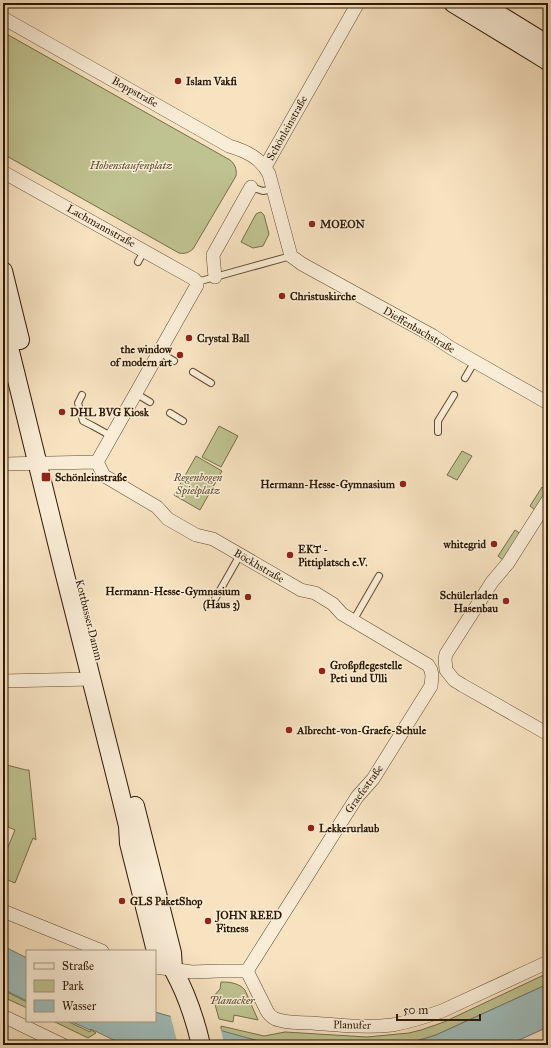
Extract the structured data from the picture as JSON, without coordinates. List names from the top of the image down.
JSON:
{
  "streets": {
    "main road": ["Kottbusser Damm"],
    "street": [
      "Boppstraße",
      "Schönleinstraße",
      "Lachmannstraße",
      "Dieffenbachstraße",
      "Böckhstraße",
      "Graefestraße",
      "Planufer"
    ]
  },
  "crossings": [
    ["Boppstraße", "Schönleinstraße"],
    ["Schönleinstraße", "Dieffenbachstraße"],
    ["Böckhstraße", "Graefestraße"],
    ["Graefestraße", "Planufer"]
  ],
  "parks": ["Hohenstaufenplatz", "Regenbogen Spielplatz", "Planacker"],
  "places": {
    "other": [
      "Islam Vakfi",
      "MOEON",
      "Christuskirche",
      "Crystal Ball",
      "the window of modern art",
      "DHL BVG Kiosk",
      "Hermann-Hesse-Gymnasium",
      "whitegrid",
      "EKT - Pittiplatsch e.V.",
      "Hermann-Hesse-Gymnasium (Haus 3)",
      "Schülerladen Hasenbau",
      "Großpflegestelle Peti und Ulli",
      "Albrecht-von-Graefe-Schule",
      "Lekkerurlaub",
      "GLS PaketShop",
      "JOHN REED Fitness"
    ],
    "transit": ["Schönleinstraße"]
  },
  "legend": ["Straße", "Park", "Wasser"],
  "scale_bar": "50 m"
}
